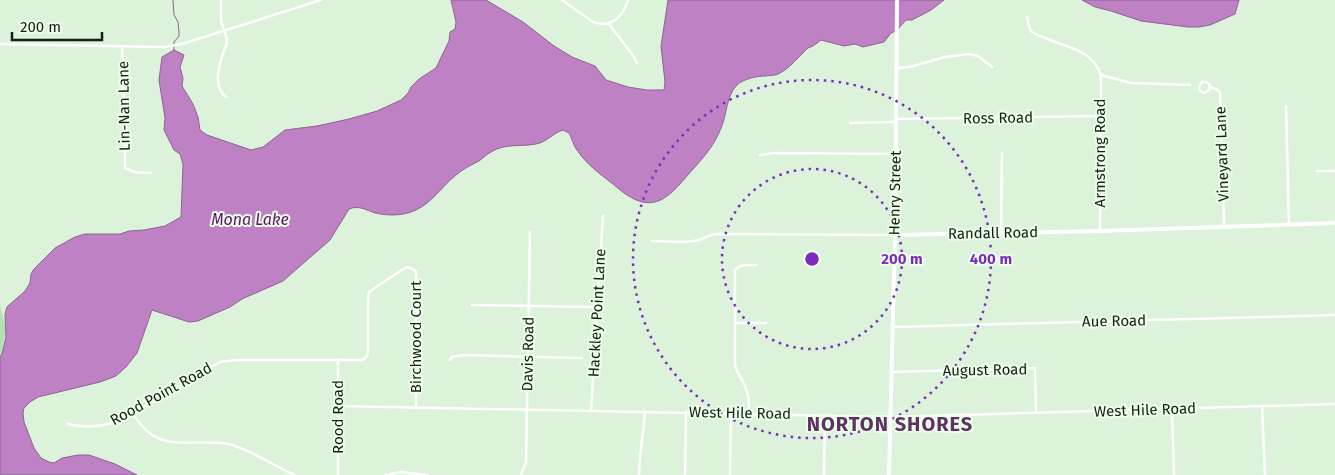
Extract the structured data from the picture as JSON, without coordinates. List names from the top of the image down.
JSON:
{
  "streets": {
    "street": [
      "Lin-Nan Lane",
      "Ross Road",
      "Armstrong Road",
      "Vineyard Lane",
      "Henry Street",
      "Randall Road",
      "Hackley Point Lane",
      "Aue Road",
      "Birchwood Court",
      "Davis Road",
      "August Road",
      "Rood Point Road",
      "West Hile Road",
      "Rood Road"
    ]
  },
  "crossings": [
    ["Ross Road", "Armstrong Road"],
    ["Ross Road", "Henry Street"],
    ["Armstrong Road", "Randall Road"],
    ["Vineyard Lane", "Randall Road"],
    ["Henry Street", "Randall Road"],
    ["Henry Street", "Aue Road"],
    ["Henry Street", "August Road"],
    ["Henry Street", "West Hile Road"],
    ["Hackley Point Lane", "West Hile Road"],
    ["Birchwood Court", "Rood Point Road"],
    ["Birchwood Court", "West Hile Road"],
    ["Davis Road", "West Hile Road"],
    ["August Road", "West Hile Road"],
    ["Rood Point Road", "Rood Road"],
    ["West Hile Road", "Rood Road"]
  ],
  "districts": ["NORTON SHORES"],
  "water": ["Mona Lake"],
  "scale_bar": "200 m",
  "rings": ["200 m", "400 m"]
}
